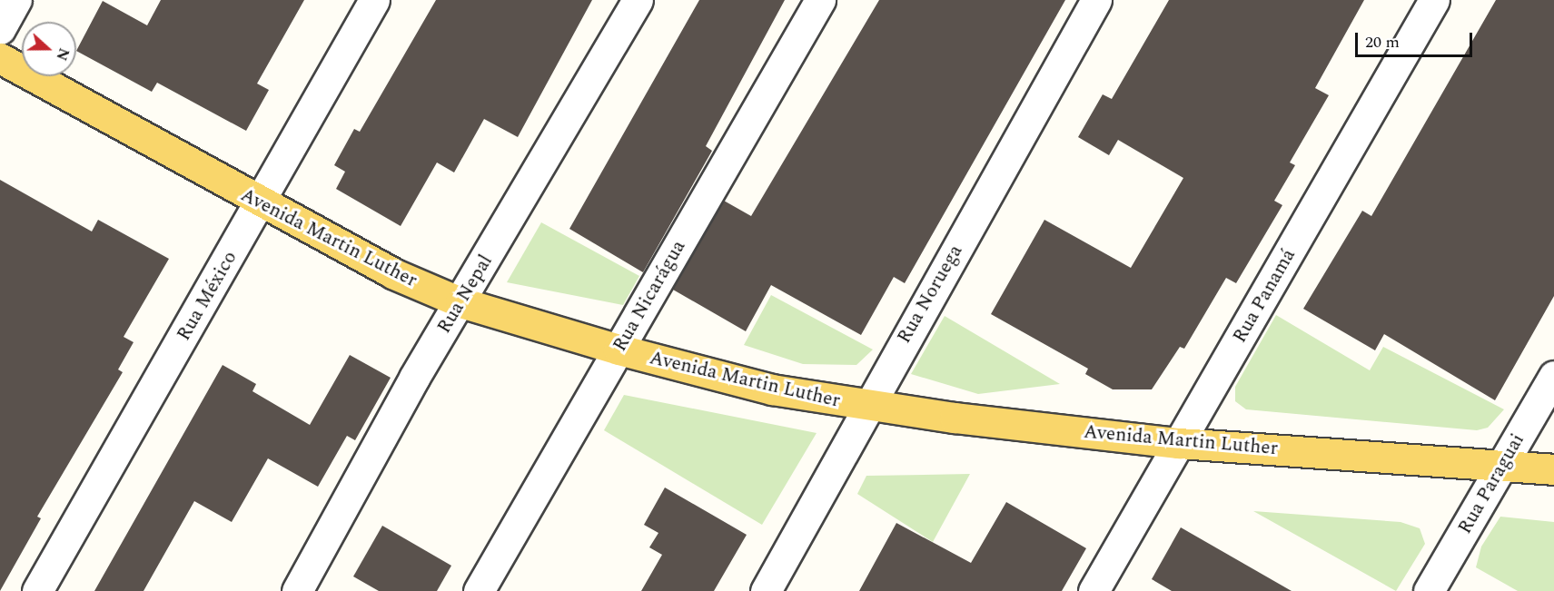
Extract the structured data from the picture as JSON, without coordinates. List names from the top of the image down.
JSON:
{
  "streets": {
    "main road": ["Avenida Martin Luther"],
    "street": [
      "Rua Nepal",
      "Rua Noruega",
      "Rua México",
      "Rua Nicarágua",
      "Rua Panamá",
      "Rua Paraguai"
    ]
  },
  "crossings": [
    ["Avenida Martin Luther", "Rua Nepal"],
    ["Avenida Martin Luther", "Rua Noruega"],
    ["Avenida Martin Luther", "Rua México"],
    ["Avenida Martin Luther", "Rua Nicarágua"],
    ["Avenida Martin Luther", "Rua Panamá"],
    ["Avenida Martin Luther", "Rua Paraguai"]
  ],
  "scale_bar": "20 m",
  "north": "right"
}
